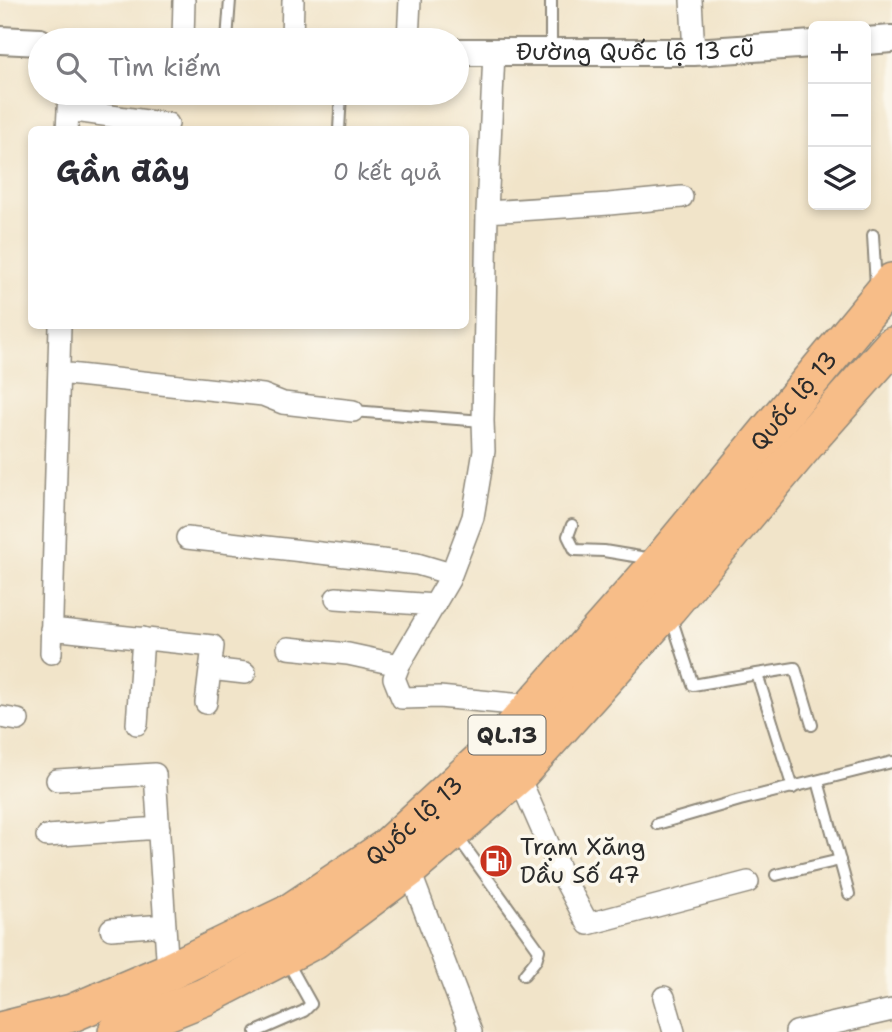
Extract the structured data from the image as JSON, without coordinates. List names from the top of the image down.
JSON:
{
  "streets": {
    "highway": ["Quốc lộ 13", "QL.13"],
    "street": ["Đường Quốc lộ 13 cũ"]
  },
  "places": {
    "fuel station": ["Trạm Xăng Dầu Số 47"]
  },
  "page": {
    "map_buttons": ["+", "−"],
    "search": "Tìm kiếm",
    "heading": ["Gần đây", "0 kết quả"]
  }
}
